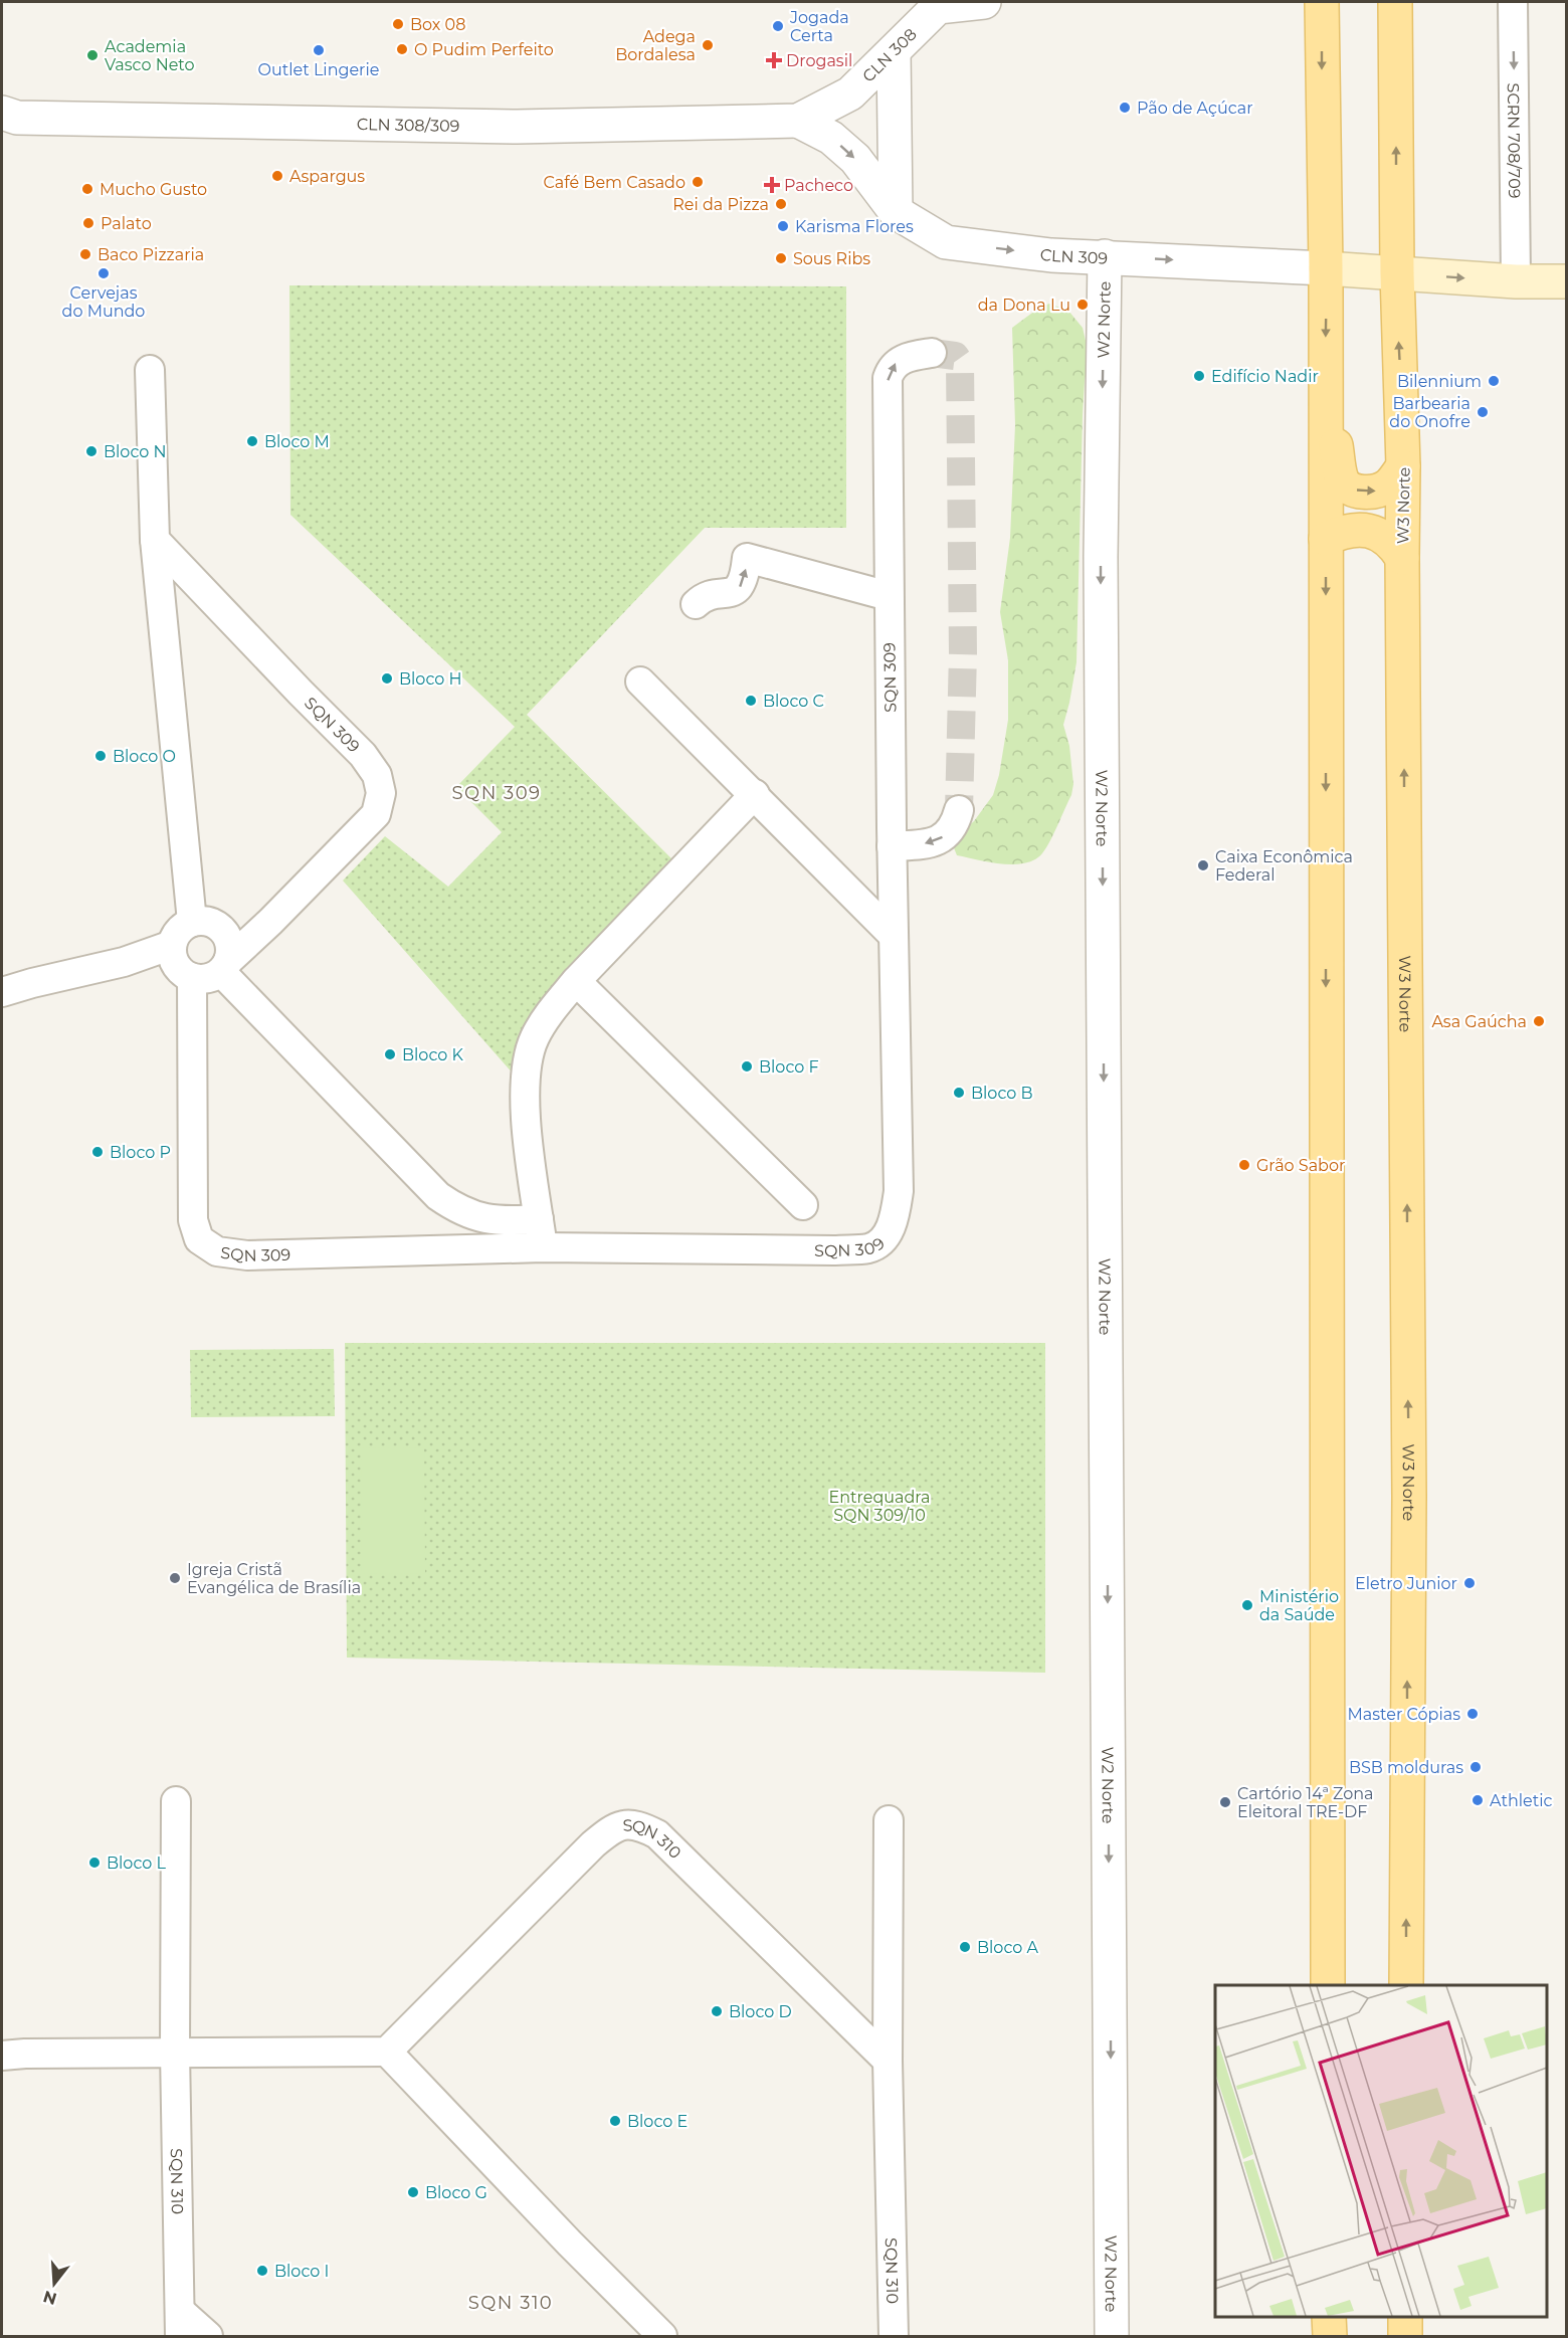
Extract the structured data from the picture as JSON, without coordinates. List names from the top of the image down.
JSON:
{
  "streets": {
    "main road": ["CLN 309", "W3 Norte"],
    "street": [
      "CLN 308",
      "CLN 308/309",
      "SCRN 708/709",
      "W2 Norte",
      "SQN 309",
      "SQN 310"
    ]
  },
  "crossings": [
    ["CLN 308", "CLN 308/309"],
    ["CLN 308", "CLN 309"],
    ["CLN 308/309", "CLN 309"],
    ["CLN 309", "W2 Norte"],
    ["CLN 309", "W3 Norte"]
  ],
  "one_way": ["SCRN 708/709", "CLN 309", "W2 Norte"],
  "districts": ["SQN 309", "SQN 310"],
  "parks": ["Entrequadra SQN 309/10"],
  "places": {
    "other": [
      "Box 08",
      "Jogada Certa",
      "Adega Bordalesa",
      "O Pudim Perfeito",
      "Outlet Lingerie",
      "Academia Vasco Neto",
      "Pão de Açúcar",
      "Aspargus",
      "Café Bem Casado",
      "Mucho Gusto",
      "Rei da Pizza",
      "Palato",
      "Karisma Flores",
      "Baco Pizzaria",
      "Sous Ribs",
      "Cervejas do Mundo",
      "da Dona Lu",
      "Edifício Nadir",
      "Bilennium",
      "Barbearia do Onofre",
      "Bloco M",
      "Bloco N",
      "Bloco H",
      "Bloco C",
      "Bloco O",
      "Caixa Econômica Federal",
      "Asa Gaúcha",
      "Bloco K",
      "Bloco F",
      "Bloco B",
      "Bloco P",
      "Grão Sabor",
      "Igreja Cristã Evangélica de Brasília",
      "Eletro Junior",
      "Ministério da Saúde",
      "Master Cópias",
      "BSB molduras",
      "Athletic",
      "Cartório 14ª Zona Eleitoral TRE-DF",
      "Bloco L",
      "Bloco A",
      "Bloco D",
      "Bloco E",
      "Bloco G",
      "Bloco I"
    ],
    "health": ["Drogasil", "Pacheco"]
  },
  "north": "bottom"
}
